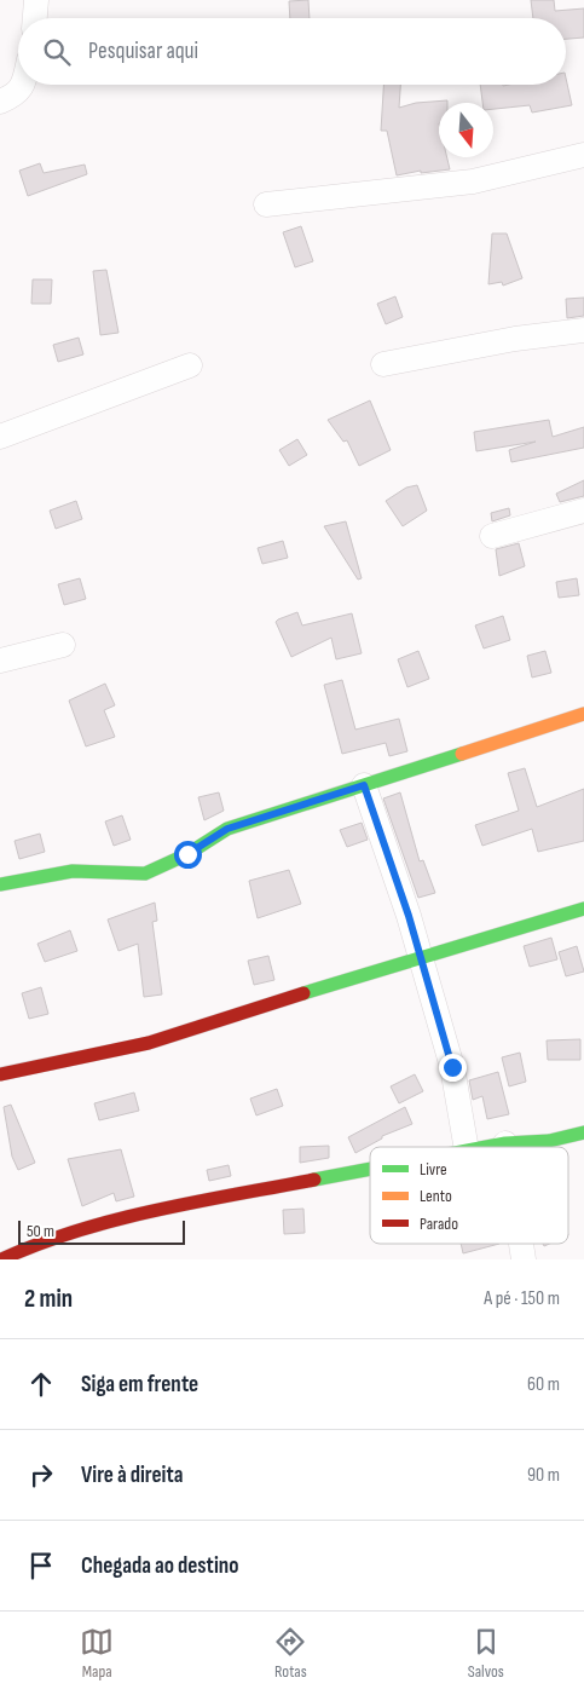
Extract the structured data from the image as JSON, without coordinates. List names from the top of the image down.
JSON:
{
  "legend": ["Livre", "Lento", "Parado"],
  "scale_bar": "50 m",
  "north": "bottom",
  "page": {
    "search": "Pesquisar aqui",
    "scale": "50 m",
    "heading": ["2 min", "A pé · 150 m"],
    "list": [
      ["Siga em frente", "60 m"],
      ["Vire à direita", "90 m"],
      "Chegada ao destino"
    ],
    "nav": ["Mapa", "Rotas", "Salvos"]
  }
}
